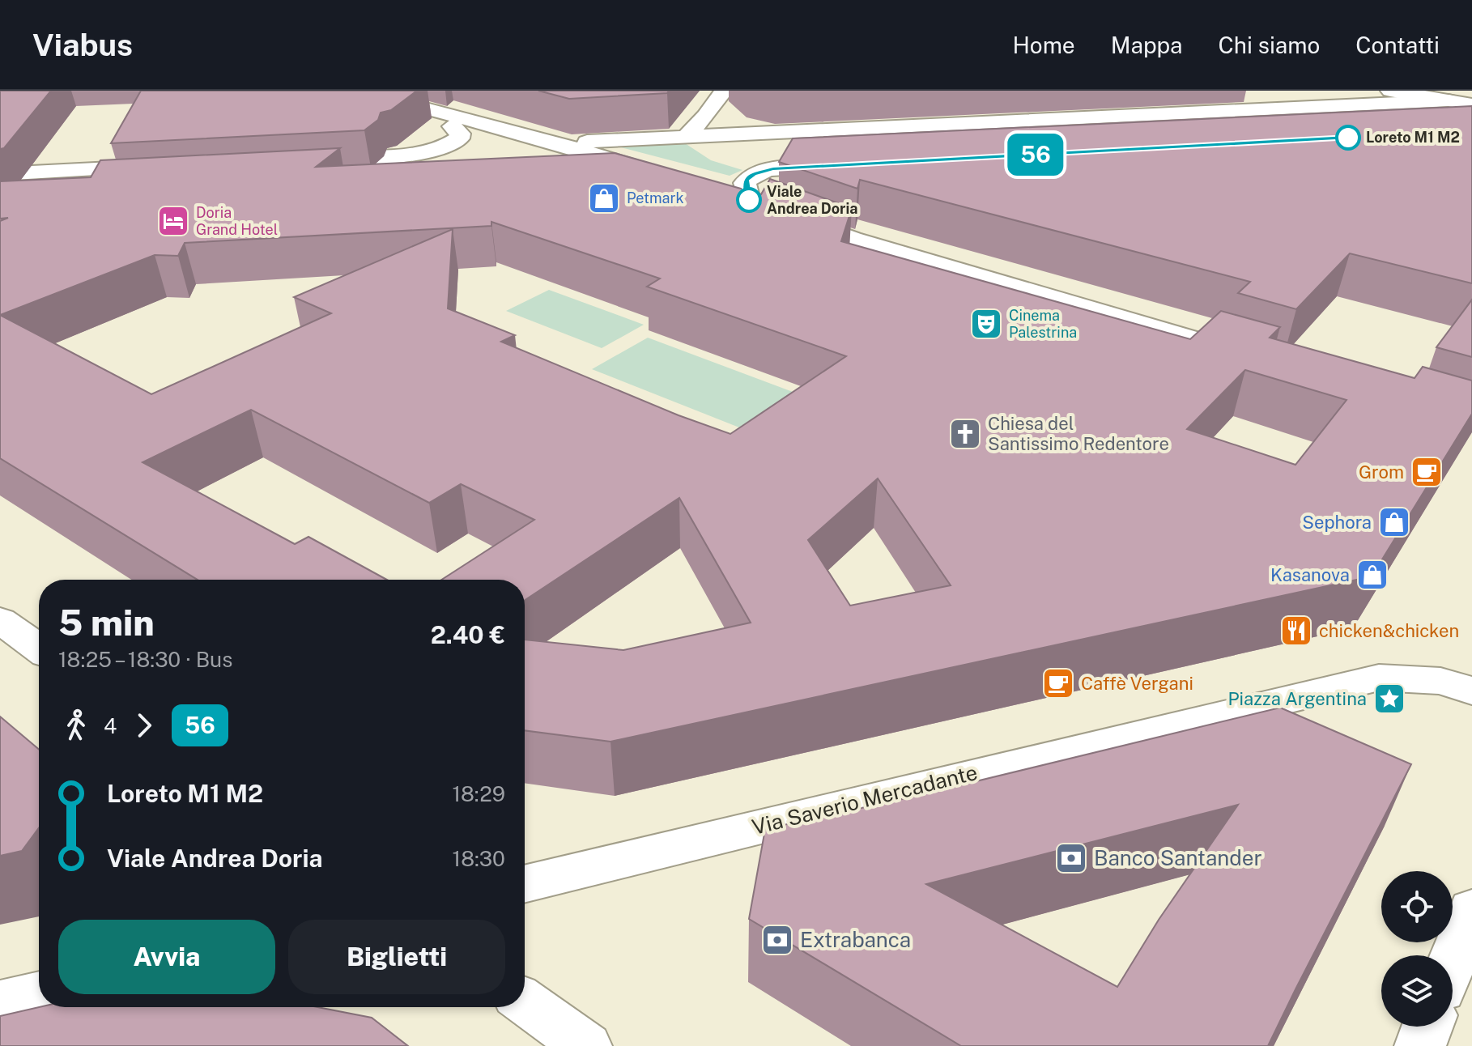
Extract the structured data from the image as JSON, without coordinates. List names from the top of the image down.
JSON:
{
  "streets": {
    "street": ["Via Saverio Mercadante"]
  },
  "places": {
    "other": ["Loreto M1 M2", "Viale Andrea Doria"],
    "shop": ["Petmark", "Sephora", "Kasanova"],
    "hotel": ["Doria Grand Hotel"],
    "theatre": ["Cinema Palestrina"],
    "church": ["Chiesa del Santissimo Redentore"],
    "cafe": ["Grom", "Caffè Vergani"],
    "restaurant": ["chicken&chicken"],
    "place": ["Piazza Argentina"],
    "bank": ["Banco Santander", "Extrabanca"]
  },
  "lines": ["bus line 56"],
  "page": {
    "header": "Viabus",
    "nav": [
      "Home",
      "Mappa",
      "Chi siamo",
      "Contatti"
    ],
    "on_map": "56",
    "heading": ["5 min", "18:25 – 18:30 · Bus", "2.40 €"],
    "legs": ["4", "56"],
    "list": [
      {
        "name": "Loreto M1 M2",
        "value": "18:29"
      },
      {
        "name": "Viale Andrea Doria",
        "value": "18:30"
      }
    ],
    "buttons": ["Avvia", "Biglietti"]
  }
}
